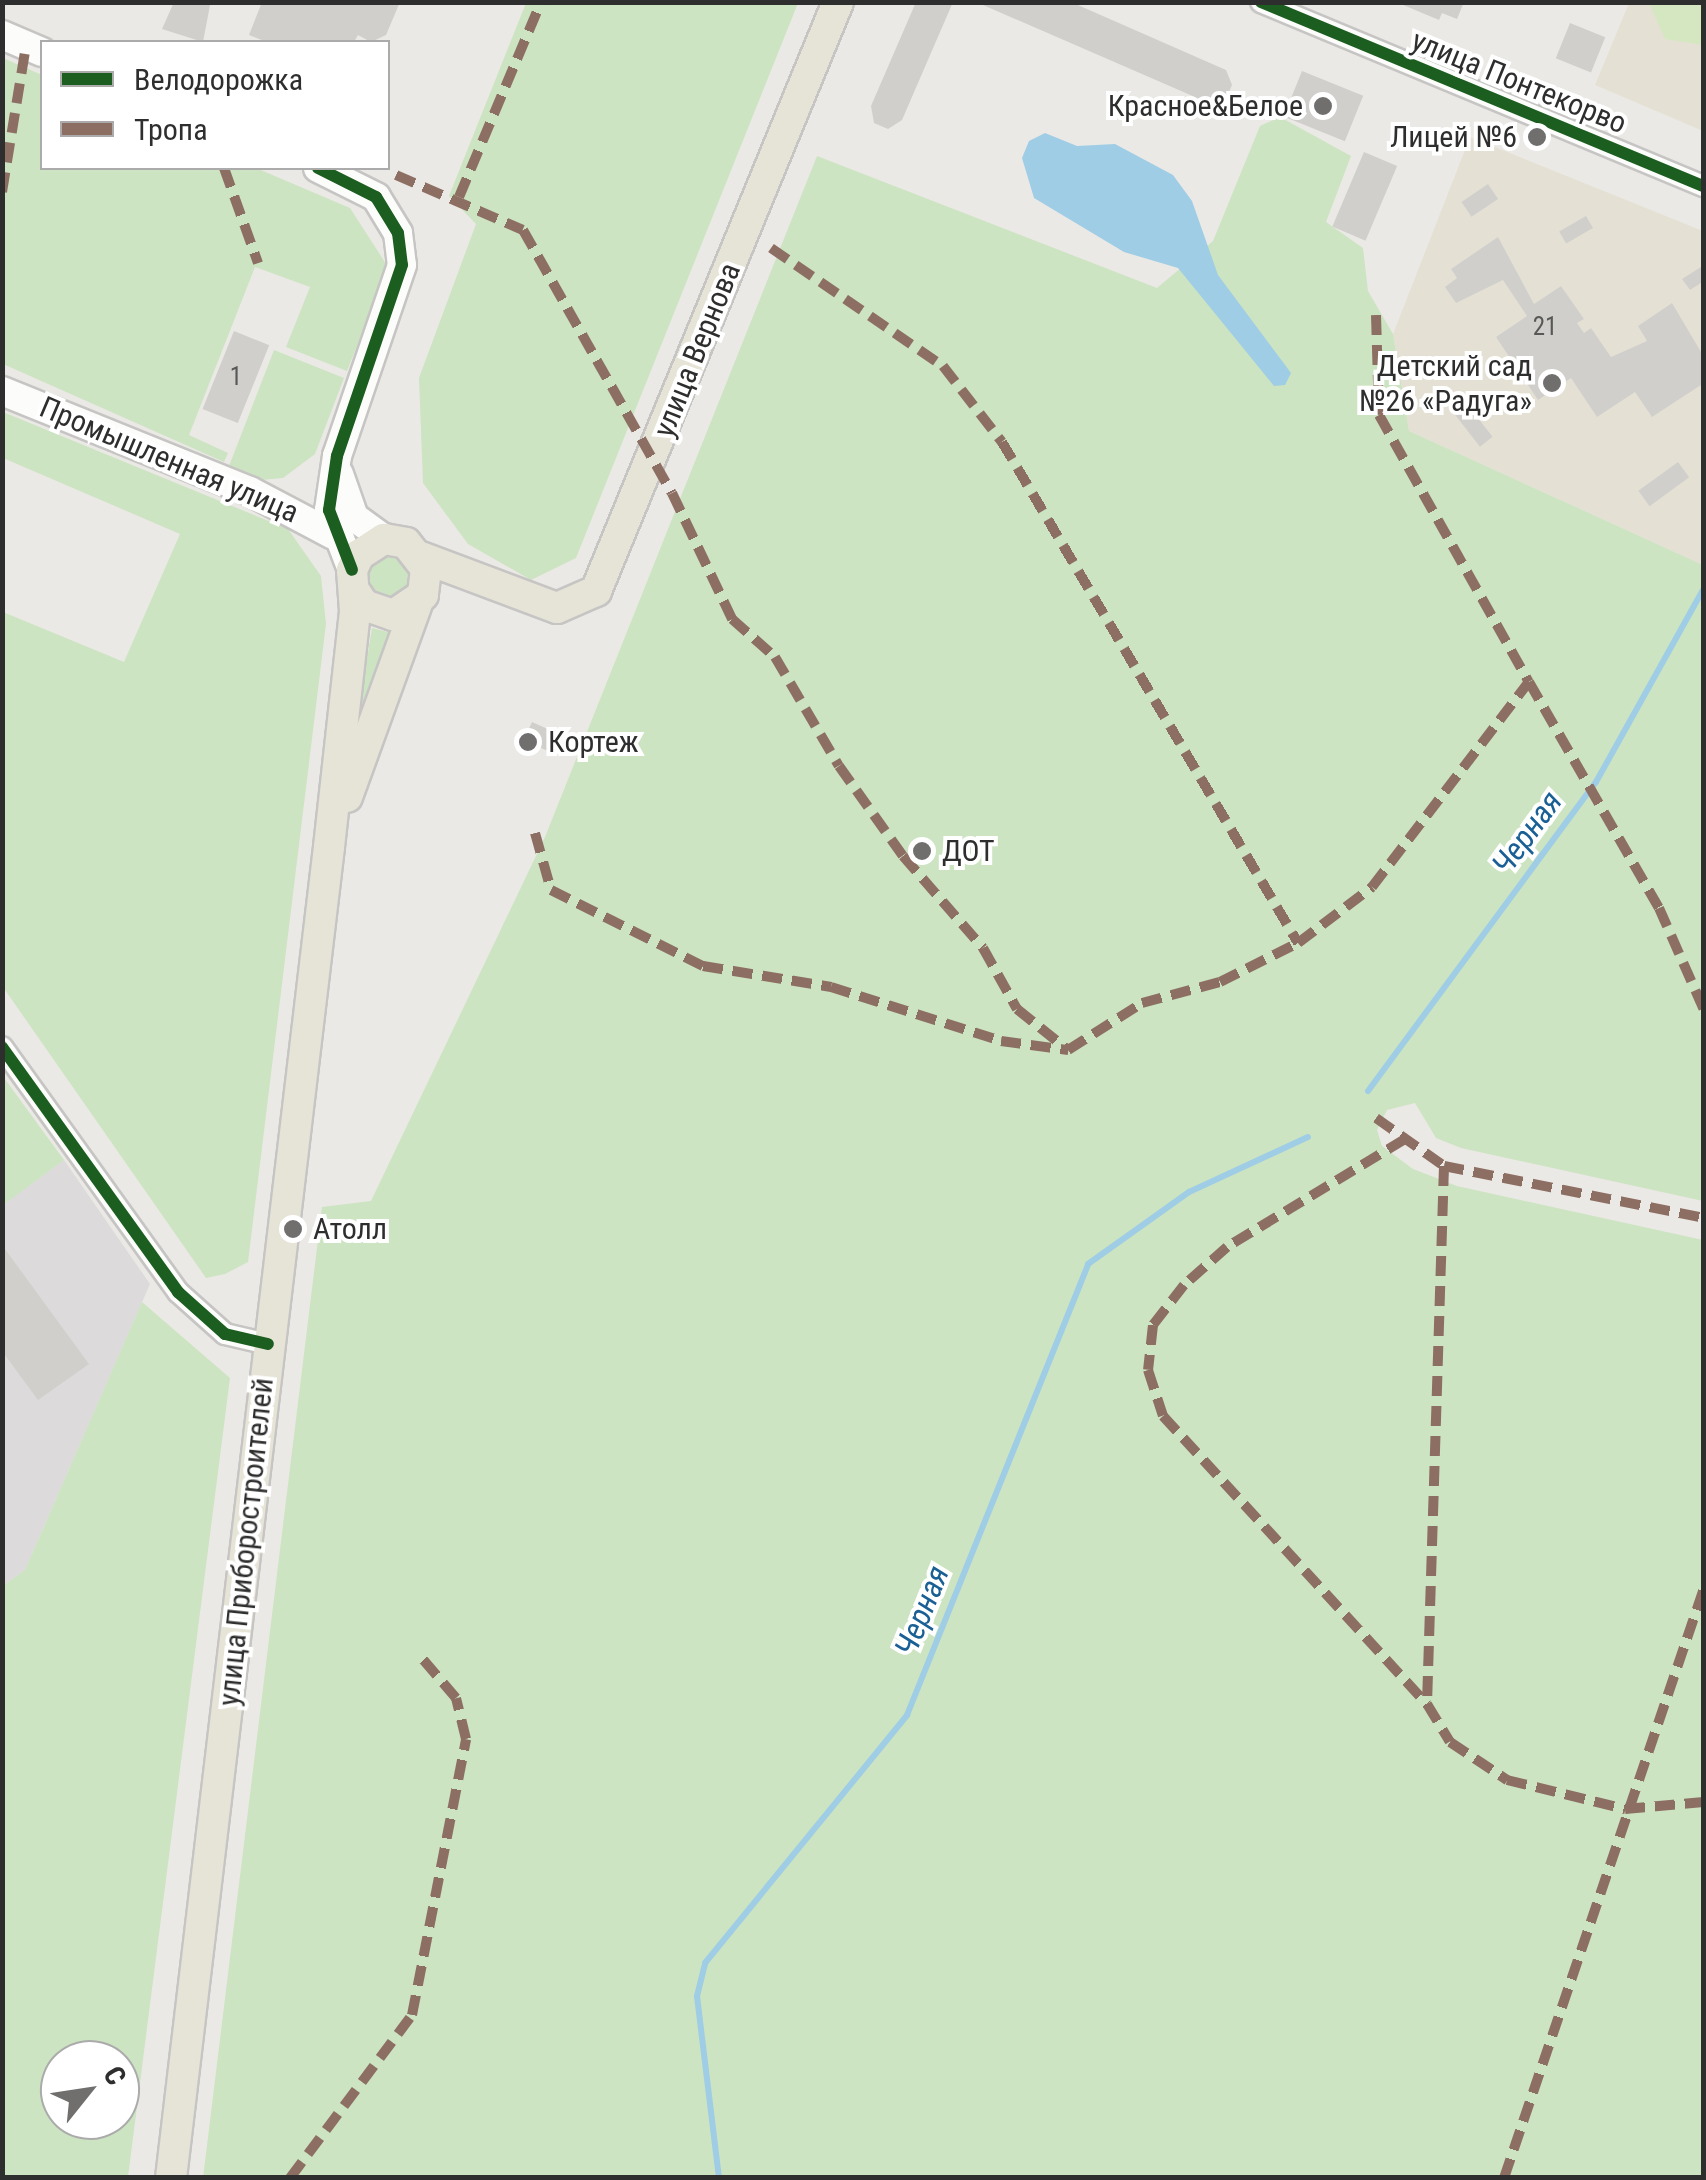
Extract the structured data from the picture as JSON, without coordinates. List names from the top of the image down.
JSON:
{
  "streets": {
    "main road": ["улица Вернова", "улица Приборостроителей"],
    "street": ["улица Понтекорво", "Промышленная улица"]
  },
  "crossings": [
    ["улица Вернова", "улица Приборостроителей"]
  ],
  "water": ["Черная"],
  "places": [
    "Красное&Белое",
    "Лицей №6",
    "Детский сад №26 «Радуга»",
    "Кортеж",
    "ДОТ",
    "Атолл"
  ],
  "house_numbers": ["21", "1"],
  "legend": ["Велодорожка", "Тропа"],
  "north": "top right"
}
